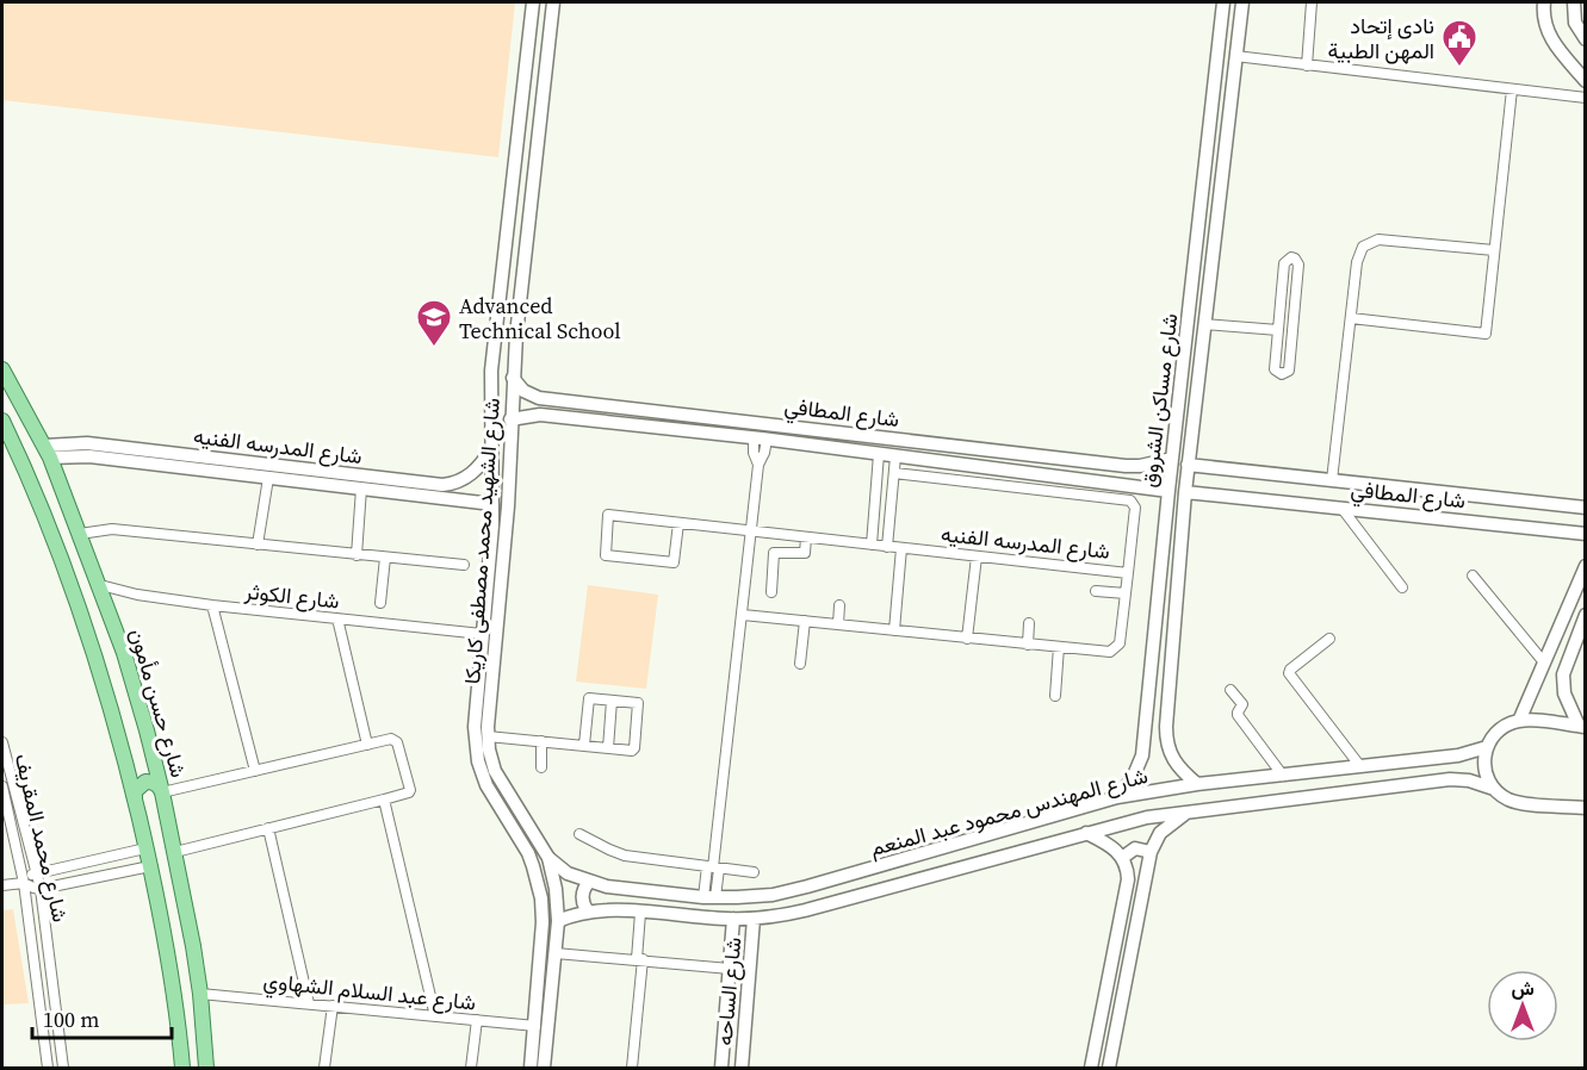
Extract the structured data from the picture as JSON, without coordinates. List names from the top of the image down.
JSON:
{
  "streets": {
    "main road": ["شارع حسن مأمون"],
    "street": [
      "شارع مساكن الشروق",
      "شارع المطافي",
      "شارع المدرسه الفنيه",
      "شارع الشهيد محمد مصطفى كاريكا",
      "شارع الكوثر",
      "شارع المهندس محمود عبد المنعم",
      "شارع محمد المقريف",
      "شارع عبد السلام الشهاوي",
      "شارع الساحه"
    ]
  },
  "crossings": [
    ["شارع مساكن الشروق", "شارع المطافي"],
    ["شارع مساكن الشروق", "شارع المهندس محمود عبد المنعم"],
    ["شارع المطافي", "شارع الشهيد محمد مصطفى كاريكا"],
    ["شارع المدرسه الفنيه", "شارع الشهيد محمد مصطفى كاريكا"],
    ["شارع المدرسه الفنيه", "شارع حسن مأمون"],
    ["شارع الشهيد محمد مصطفى كاريكا", "شارع الكوثر"],
    ["شارع الشهيد محمد مصطفى كاريكا", "شارع المهندس محمود عبد المنعم"],
    ["شارع الشهيد محمد مصطفى كاريكا", "شارع عبد السلام الشهاوي"],
    ["شارع الكوثر", "شارع حسن مأمون"],
    ["شارع حسن مأمون", "شارع عبد السلام الشهاوي"],
    ["شارع المهندس محمود عبد المنعم", "شارع الساحه"]
  ],
  "places": {
    "public building": ["نادى إتحاد المهن الطبية"],
    "school or university": ["Advanced Technical School"]
  },
  "scale_bar": "100 m",
  "north": "top"
}
